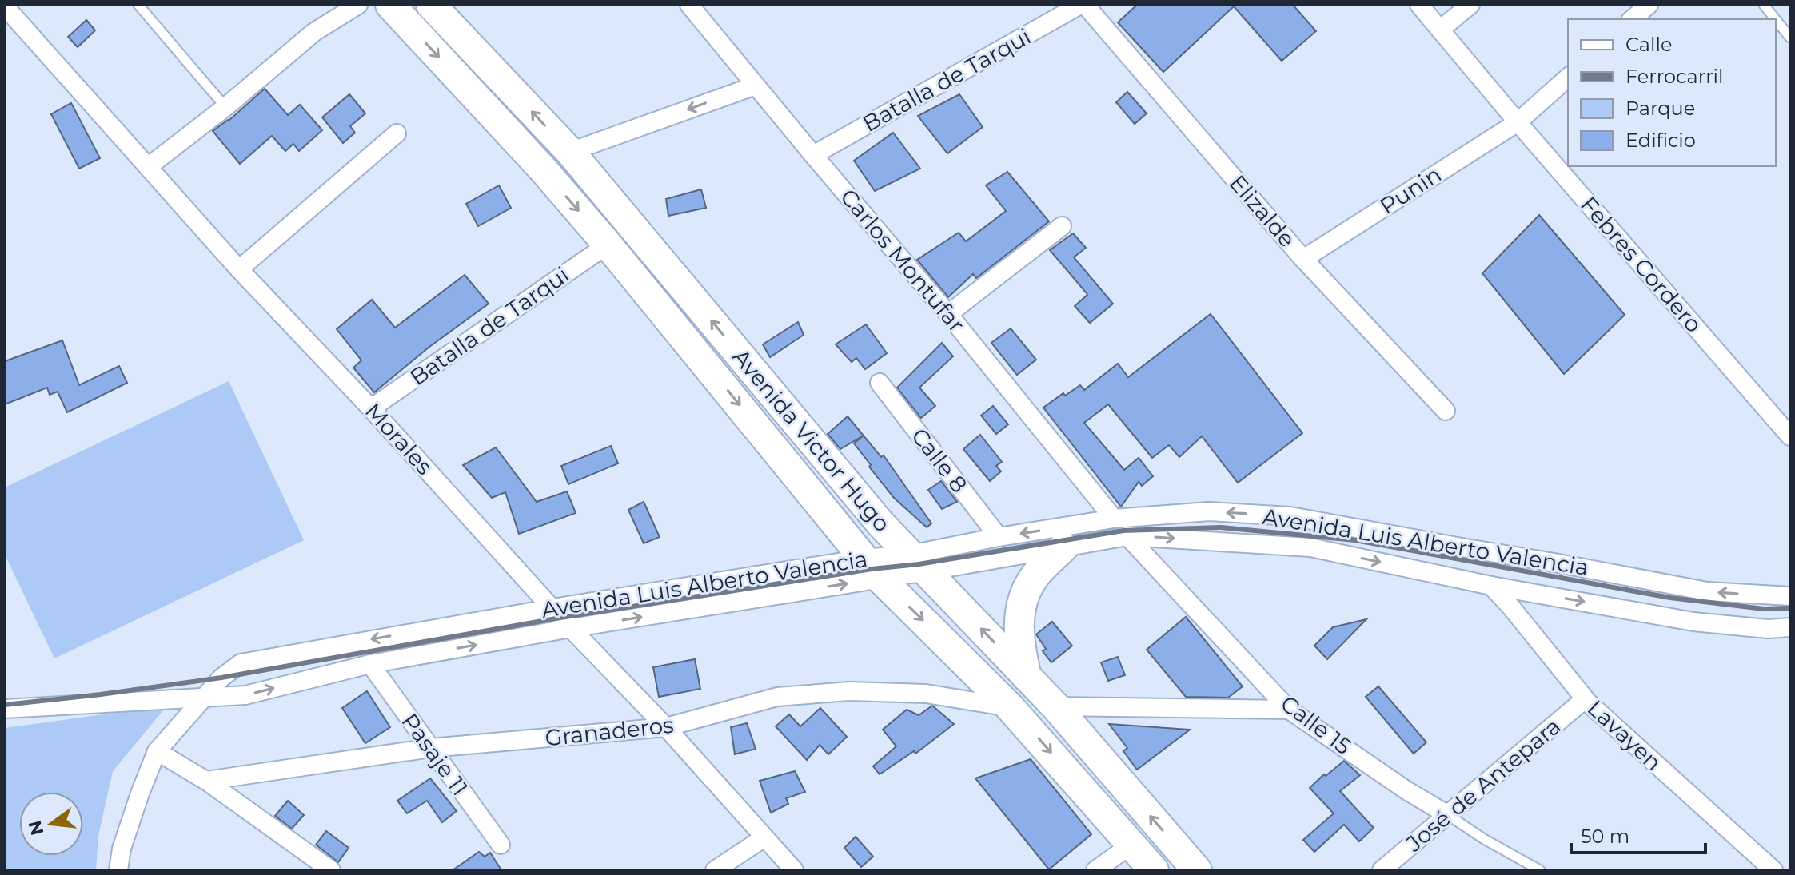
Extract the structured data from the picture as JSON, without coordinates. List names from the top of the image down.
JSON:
{
  "streets": {
    "main road": ["Avenida Victor Hugo"],
    "street": [
      "Batalla de Tarqui",
      "Punin",
      "Elizalde",
      "Carlos Montufar",
      "Febres Cordero",
      "Morales",
      "Calle 8",
      "Avenida Luis Alberto Valencia",
      "Calle 15",
      "Granaderos",
      "Lavayen",
      "Pasaje 11",
      "José de Antepara"
    ]
  },
  "crossings": [
    ["Batalla de Tarqui", "Carlos Montufar"],
    ["Batalla de Tarqui", "Morales"],
    ["Batalla de Tarqui", "Avenida Victor Hugo"],
    ["Punin", "Elizalde"],
    ["Punin", "Febres Cordero"],
    ["Carlos Montufar", "Avenida Luis Alberto Valencia"],
    ["Morales", "Avenida Luis Alberto Valencia"],
    ["Morales", "Granaderos"],
    ["Avenida Victor Hugo", "Avenida Luis Alberto Valencia"],
    ["Avenida Victor Hugo", "Granaderos"],
    ["Calle 8", "Avenida Luis Alberto Valencia"],
    ["Avenida Luis Alberto Valencia", "Calle 15"],
    ["Avenida Luis Alberto Valencia", "Lavayen"],
    ["Avenida Luis Alberto Valencia", "Pasaje 11"],
    ["Calle 15", "José de Antepara"],
    ["Granaderos", "Pasaje 11"],
    ["Lavayen", "José de Antepara"]
  ],
  "legend": [
    "Calle",
    "Ferrocarril",
    "Parque",
    "Edificio"
  ],
  "scale_bar": "50 m",
  "north": "left"
}
